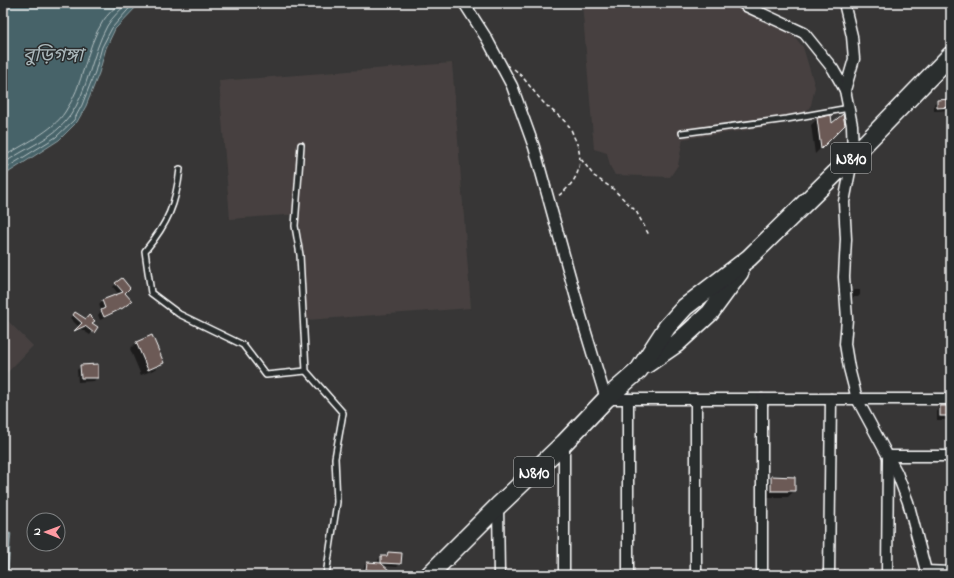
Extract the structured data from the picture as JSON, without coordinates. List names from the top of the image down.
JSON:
{
  "streets": {
    "highway": ["N810"]
  },
  "water": ["বুড়িগঙ্গা"],
  "north": "left"
}
